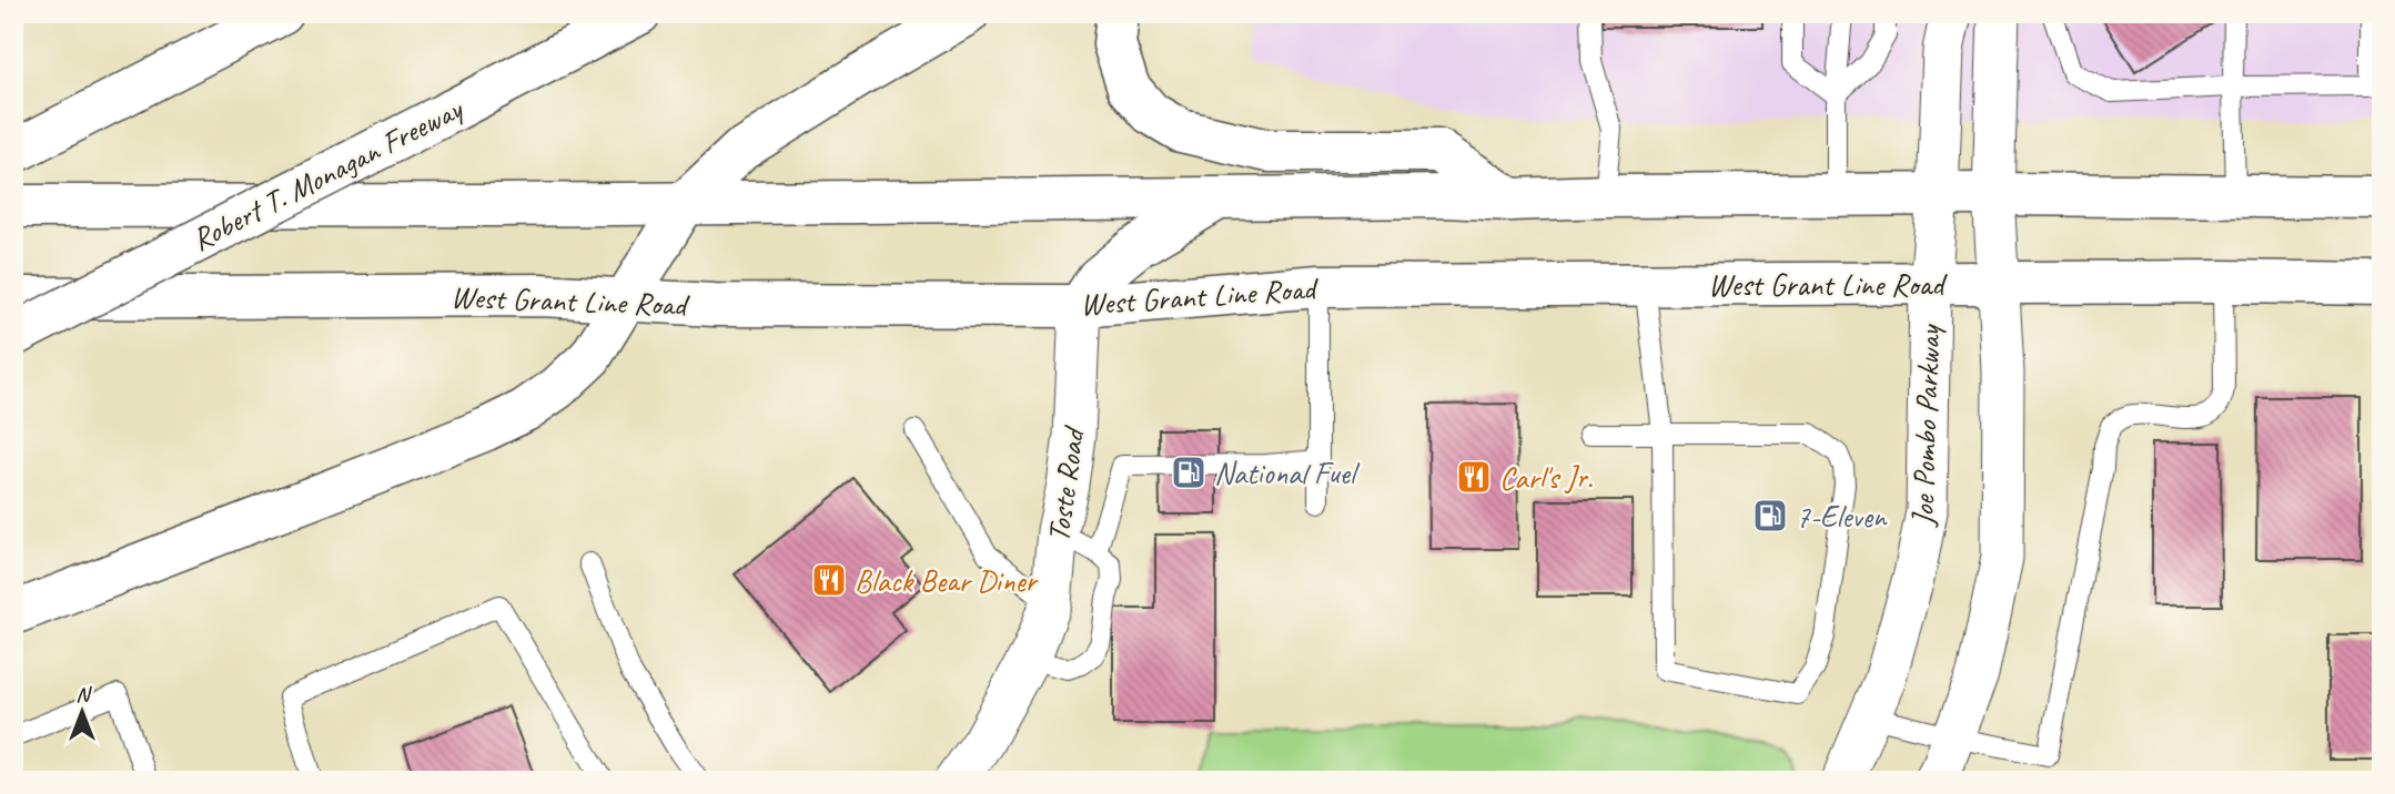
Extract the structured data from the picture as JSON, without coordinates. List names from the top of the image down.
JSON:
{
  "streets": {
    "main road": ["Robert T. Monagan Freeway", "West Grant Line Road"],
    "street": ["Joe Pombo Parkway", "Toste Road"]
  },
  "crossings": [
    ["West Grant Line Road", "Joe Pombo Parkway"],
    ["West Grant Line Road", "Toste Road"]
  ],
  "places": {
    "fuel station": ["National Fuel", "7-Eleven"],
    "restaurant": ["Carl's Jr.", "Black Bear Diner"]
  },
  "north": "top"
}
